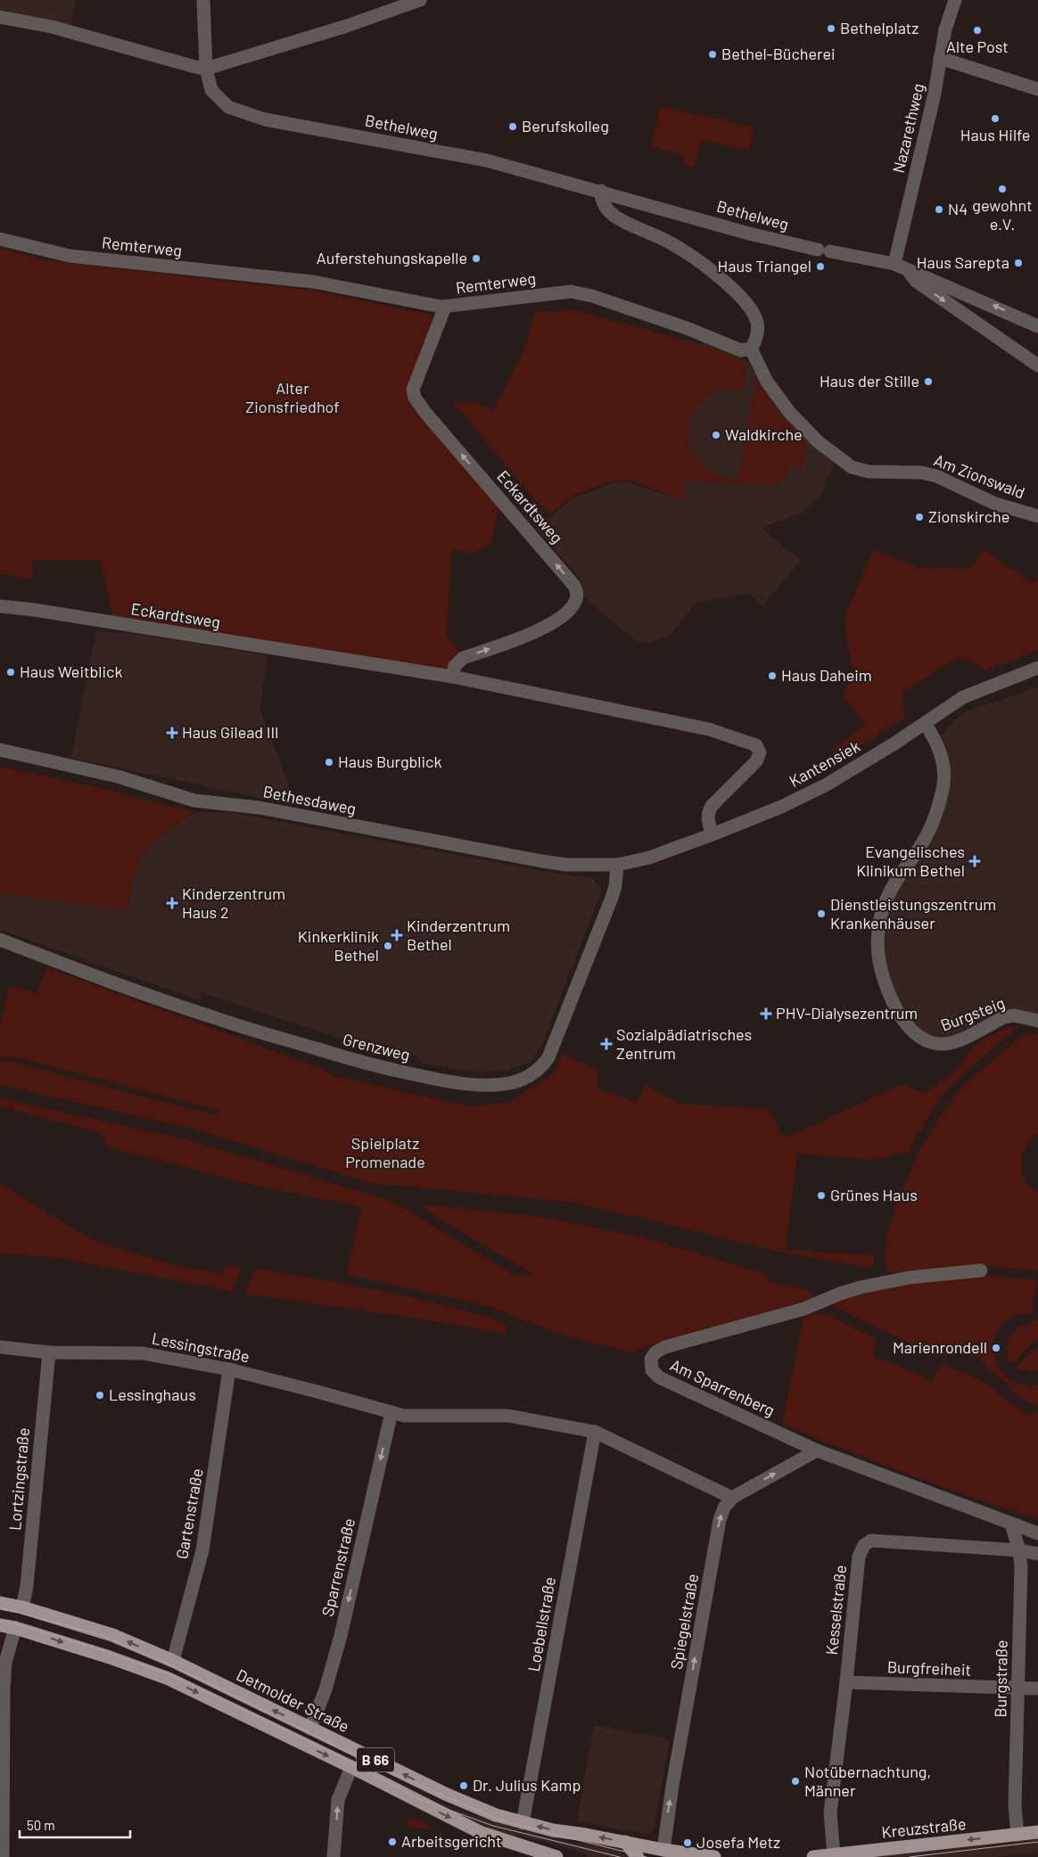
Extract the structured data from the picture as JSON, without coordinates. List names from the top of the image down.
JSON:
{
  "streets": {
    "main road": ["Detmolder Straße", "B 66", "Kreuzstraße"],
    "street": [
      "Bethelweg",
      "Nazarethweg",
      "Remterweg",
      "Am Zionswald",
      "Eckardtsweg",
      "Kantensiek",
      "Bethesdaweg",
      "Burgsteig",
      "Grenzweg",
      "Lessingstraße",
      "Am Sparrenberg",
      "Lortzingstraße",
      "Gartenstraße",
      "Sparrenstraße",
      "Kesselstraße",
      "Spiegelstraße",
      "Loebellstraße",
      "Burgfreiheit",
      "Burgstraße"
    ]
  },
  "crossings": [
    ["Bethelweg", "Nazarethweg"],
    ["Remterweg", "Am Zionswald"],
    ["Remterweg", "Eckardtsweg"],
    ["Eckardtsweg", "Kantensiek"],
    ["Kantensiek", "Bethesdaweg"],
    ["Kantensiek", "Burgsteig"],
    ["Kantensiek", "Grenzweg"],
    ["Bethesdaweg", "Grenzweg"],
    ["Lessingstraße", "Lortzingstraße"],
    ["Lessingstraße", "Gartenstraße"],
    ["Lessingstraße", "Sparrenstraße"],
    ["Lessingstraße", "Spiegelstraße"],
    ["Lessingstraße", "Loebellstraße"],
    ["Am Sparrenberg", "Burgstraße"],
    ["Lortzingstraße", "Detmolder Straße"],
    ["Gartenstraße", "Detmolder Straße"],
    ["Sparrenstraße", "Detmolder Straße"],
    ["Kesselstraße", "Burgfreiheit"],
    ["Kesselstraße", "Burgstraße"],
    ["Kesselstraße", "Kreuzstraße"],
    ["Spiegelstraße", "Detmolder Straße"],
    ["Spiegelstraße", "B 66"],
    ["Loebellstraße", "Detmolder Straße"],
    ["Burgfreiheit", "Burgstraße"],
    ["Burgstraße", "Kreuzstraße"],
    ["Detmolder Straße", "B 66"]
  ],
  "one_way": ["Sparrenstraße", "Spiegelstraße", "Kreuzstraße"],
  "parks": ["Alter Zionsfriedhof", "Spielplatz Promenade"],
  "places": {
    "other": [
      "Bethelplatz",
      "Alte Post",
      "Bethel-Bücherei",
      "Haus Hilfe",
      "Berufskolleg",
      "gewohnt e.V.",
      "N4",
      "Auferstehungskapelle",
      "Haus Sarepta",
      "Haus Triangel",
      "Haus der Stille",
      "Waldkirche",
      "Zionskirche",
      "Haus Weitblick",
      "Haus Daheim",
      "Haus Burgblick",
      "Dienstleistungszentrum Krankenhäuser",
      "Kinkerklinik Bethel",
      "Grünes Haus",
      "Marienrondell",
      "Lessinghaus",
      "Notübernachtung, Männer",
      "Dr. Julius Kamp",
      "Arbeitsgericht",
      "Josefa Metz"
    ],
    "health": [
      "Haus Gilead III",
      "Evangelisches Klinikum Bethel",
      "Kinderzentrum Haus 2",
      "Kinderzentrum Bethel",
      "PHV-Dialysezentrum",
      "Sozialpädiatrisches Zentrum"
    ]
  },
  "scale_bar": "50 m"
}
